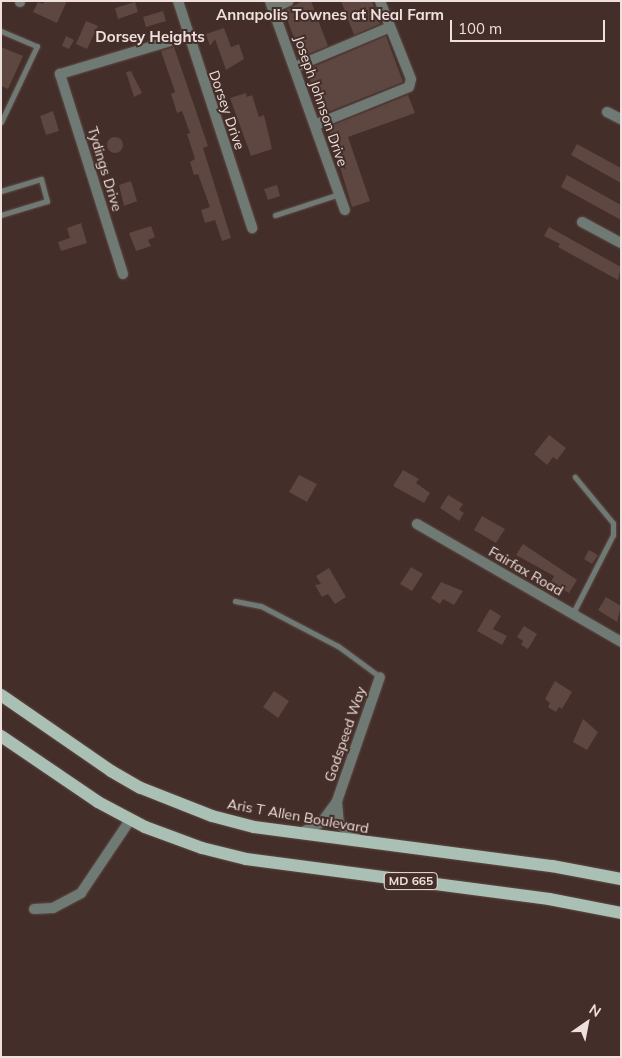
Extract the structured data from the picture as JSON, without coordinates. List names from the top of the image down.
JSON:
{
  "streets": {
    "main road": ["Aris T Allen Boulevard", "MD 665"],
    "street": [
      "Joseph Johnson Drive",
      "Dorsey Drive",
      "Tydings Drive",
      "Fairfax Road",
      "Godspeed Way"
    ]
  },
  "crossings": [
    ["Dorsey Drive", "Tydings Drive"],
    ["Godspeed Way", "Aris T Allen Boulevard"]
  ],
  "districts": ["Annapolis Townes at Neal Farm", "Dorsey Heights"],
  "scale_bar": "100 m",
  "north": "top right"
}
